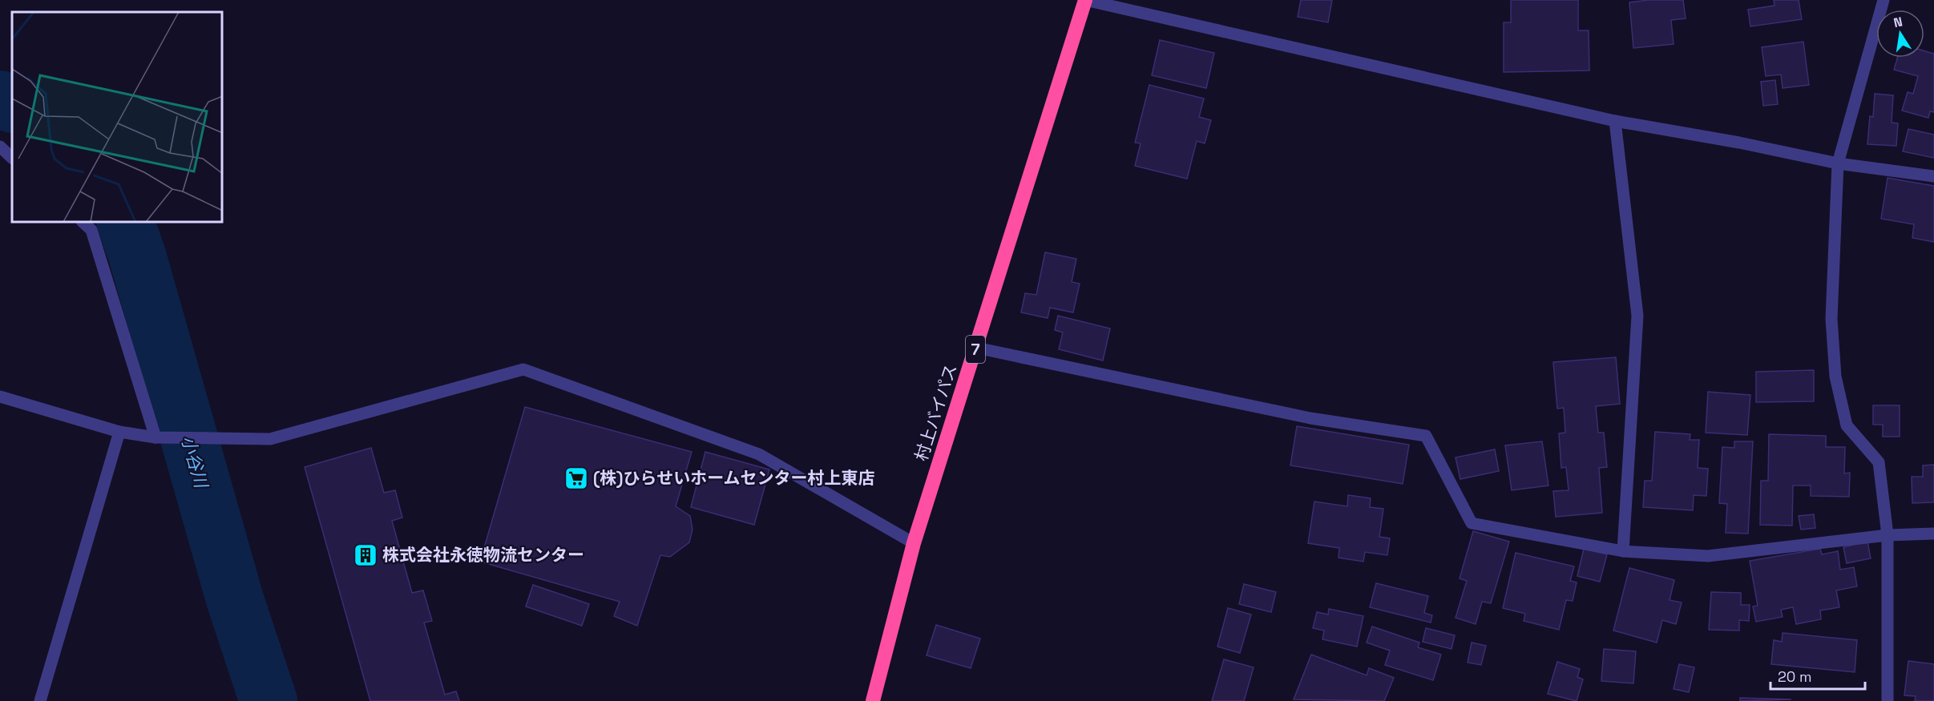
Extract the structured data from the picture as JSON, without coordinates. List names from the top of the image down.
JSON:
{
  "streets": {
    "highway": ["7", "村上バイパス"]
  },
  "water": ["小谷川"],
  "places": {
    "supermarket": ["(株)ひらせいホームセンター村上東店"],
    "building": ["株式会社永徳物流センター"]
  },
  "scale_bar": "20 m",
  "north": "top"
}
